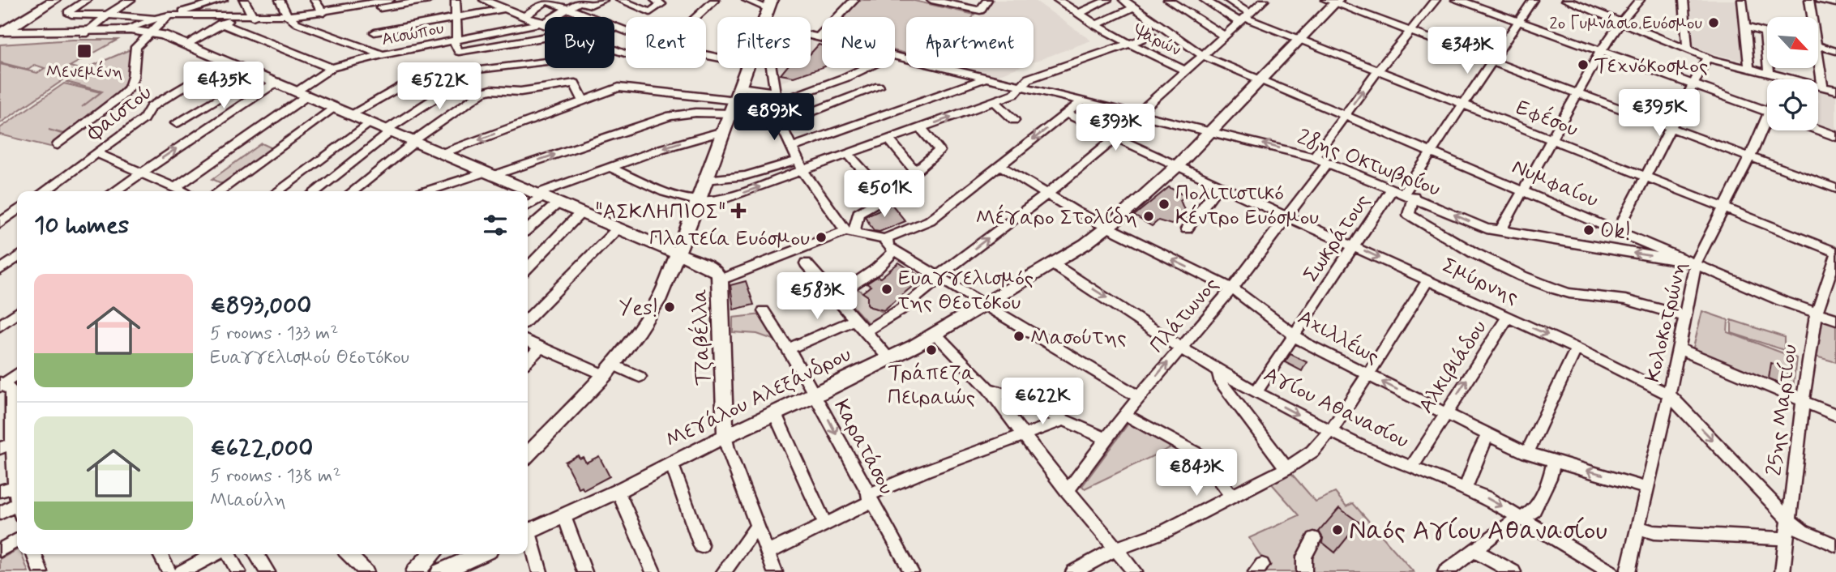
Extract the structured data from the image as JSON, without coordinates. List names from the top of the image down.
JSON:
{
  "streets": {
    "main road": ["Τζαβέλλα", "Μεγάλου Αλεξάνδρου"],
    "street": [
      "Αισώπου",
      "Ψαρών",
      "Φαιστού",
      "Εφέσου",
      "28ης Οκτωβρίου",
      "Νυμφαίου",
      "Σωκράτους",
      "Σμύρνης",
      "Πλάτωνος",
      "Κολοκοτρώνη",
      "Αχιλλέως",
      "Αλκιβιάδου",
      "Αγίου Αθανασίου",
      "25ης Μαρτίου",
      "Καρατάσου"
    ]
  },
  "crossings": [
    ["Αισώπου", "Τζαβέλλα"],
    ["Φαιστού", "Τζαβέλλα"],
    ["Εφέσου", "Σωκράτους"],
    ["Εφέσου", "Κολοκοτρώνη"],
    ["Εφέσου", "Μεγάλου Αλεξάνδρου"],
    ["Εφέσου", "25ης Μαρτίου"],
    ["28ης Οκτωβρίου", "Νυμφαίου"],
    ["28ης Οκτωβρίου", "Σωκράτους"],
    ["28ης Οκτωβρίου", "Πλάτωνος"],
    ["28ης Οκτωβρίου", "Κολοκοτρώνη"],
    ["28ης Οκτωβρίου", "Μεγάλου Αλεξάνδρου"],
    ["Νυμφαίου", "Σωκράτους"],
    ["Νυμφαίου", "Κολοκοτρώνη"],
    ["Νυμφαίου", "Μεγάλου Αλεξάνδρου"],
    ["Νυμφαίου", "25ης Μαρτίου"],
    ["Σωκράτους", "Σμύρνης"],
    ["Σωκράτους", "Αχιλλέως"],
    ["Σωκράτους", "Αγίου Αθανασίου"],
    ["Σμύρνης", "Πλάτωνος"],
    ["Σμύρνης", "Κολοκοτρώνη"],
    ["Σμύρνης", "Αλκιβιάδου"],
    ["Σμύρνης", "Μεγάλου Αλεξάνδρου"],
    ["Σμύρνης", "25ης Μαρτίου"],
    ["Πλάτωνος", "Αχιλλέως"],
    ["Πλάτωνος", "Αγίου Αθανασίου"],
    ["Κολοκοτρώνη", "Αχιλλέως"],
    ["Αχιλλέως", "Αλκιβιάδου"],
    ["Αχιλλέως", "Μεγάλου Αλεξάνδρου"],
    ["Τζαβέλλα", "Μεγάλου Αλεξάνδρου"],
    ["Αλκιβιάδου", "Αγίου Αθανασίου"],
    ["Μεγάλου Αλεξάνδρου", "Αγίου Αθανασίου"],
    ["Μεγάλου Αλεξάνδρου", "Καρατάσου"]
  ],
  "one_way": ["Αχιλλέως"],
  "places": {
    "other": [
      "2ο Γυμνάσιο Ευόσμου",
      "Τεχνόκοσμος",
      "Πολιτιστικό Κέντρο Ευόσμου",
      "Μέγαρο Στολίδη",
      "Ok!",
      "Πλατεία Ευόσμου",
      "Ευαγγελισμός της Θεοτόκου",
      "Yes!",
      "Μασούτης",
      "Τράπεζα Πειραιώς",
      "Ναός Αγίου Αθανασίου"
    ],
    "transit": ["Μενεμένη"],
    "health": ["\"ΑΣΚΛΗΠΙΟΣ\""]
  },
  "north": "bottom right",
  "page": {
    "chip": [
      "Buy",
      "Rent",
      "Filters",
      "New",
      "Apartment"
    ],
    "price": [
      "€343K",
      "€435K",
      "€522K",
      "€395K",
      "€893K",
      "€393K",
      "€501K",
      "€583K",
      "€622K",
      "€843K"
    ],
    "heading": "10 homes",
    "list": [
      {
        "name": "€893,000",
        "note": "5 rooms · 133 m² · Ευαγγελισμού Θεοτόκου"
      },
      {
        "name": "€622,000",
        "note": "5 rooms · 138 m² · Μιαούλη"
      }
    ]
  }
}
